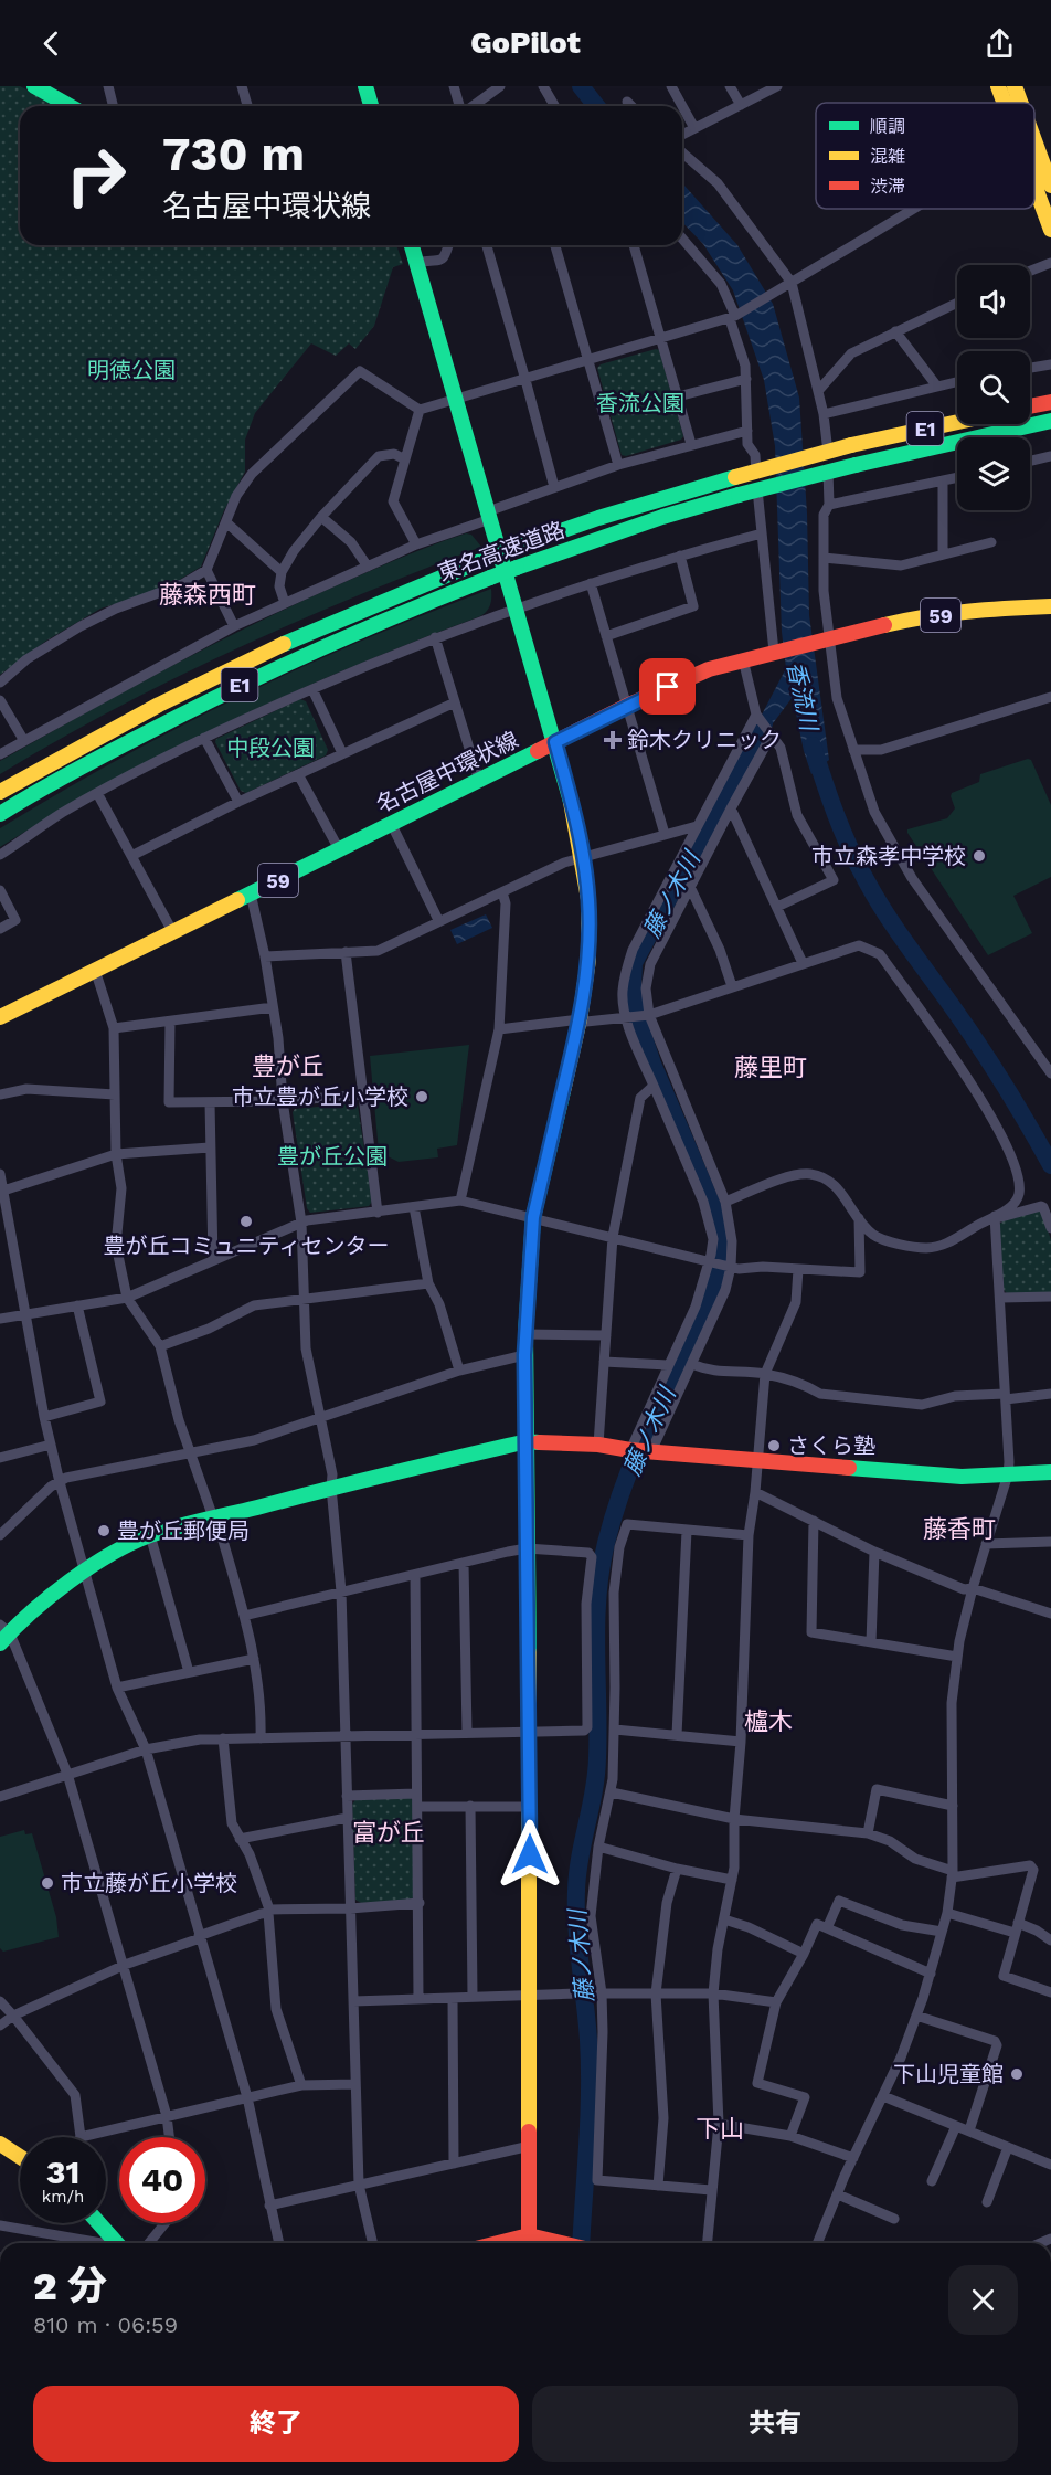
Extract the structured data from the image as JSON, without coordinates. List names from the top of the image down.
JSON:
{
  "streets": {
    "main road": [
      "E1",
      "東名高速道路",
      "59",
      "名古屋中環状線"
    ]
  },
  "districts": [
    "藤森西町",
    "豊が丘",
    "藤里町",
    "藤香町",
    "櫨木",
    "富が丘",
    "下山"
  ],
  "water": ["香流川", "藤ノ木川"],
  "parks": [
    "明徳公園",
    "香流公園",
    "中段公園",
    "豊が丘公園"
  ],
  "places": {
    "health": ["鈴木クリニック"],
    "other": [
      "市立森孝中学校",
      "市立豊が丘小学校",
      "豊が丘コミュニティセンター",
      "さくら塾",
      "豊が丘郵便局",
      "市立藤が丘小学校",
      "下山児童館"
    ]
  },
  "legend": ["順調", "混雑", "渋滞"],
  "page": {
    "header": "GoPilot",
    "turn": ["730 m", "名古屋中環状線"],
    "speed": "31 km/h",
    "limit": "40",
    "heading": ["2 分", "810 m · 06:59"],
    "buttons": ["終了", "共有"]
  }
}
